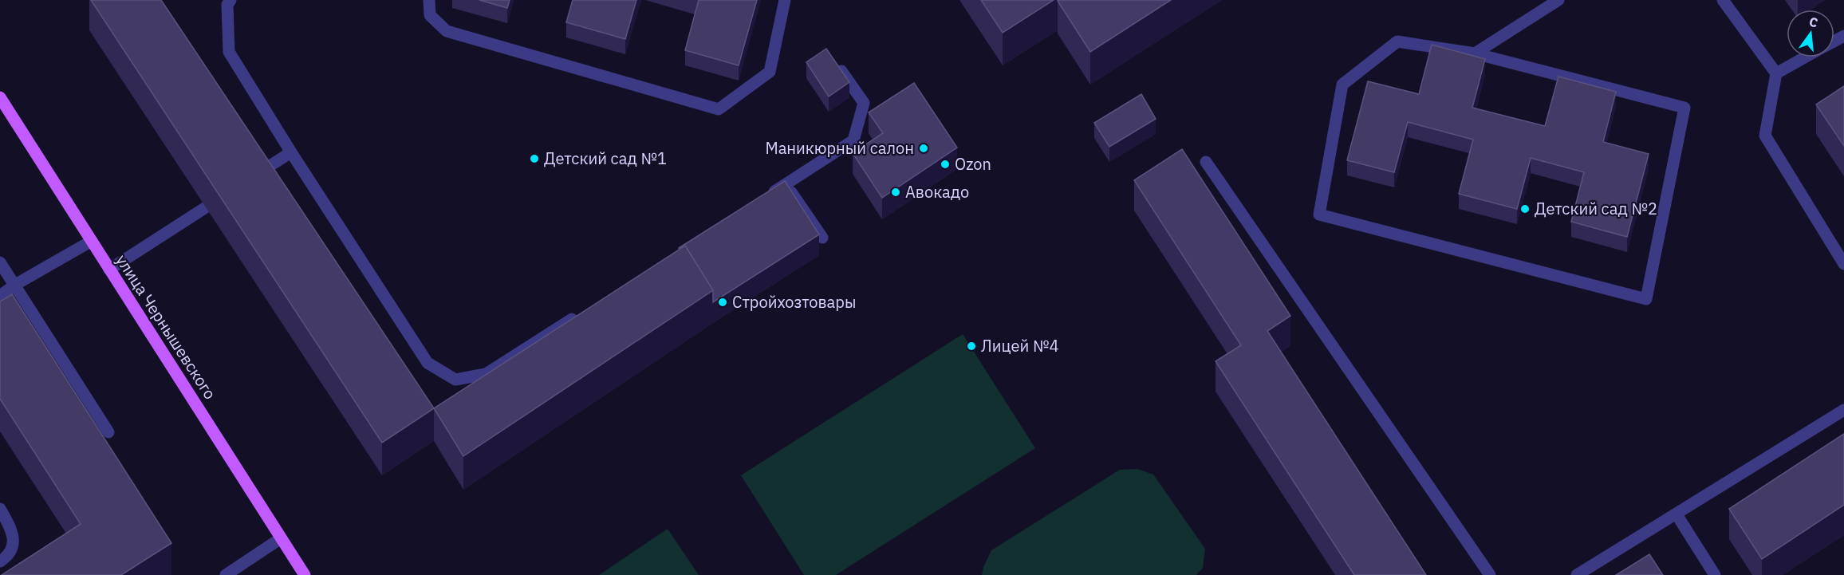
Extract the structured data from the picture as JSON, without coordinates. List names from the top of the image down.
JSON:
{
  "streets": {
    "main road": ["улица Чернышевского"]
  },
  "places": [
    "Маникюрный салон",
    "Детский сад №1",
    "Ozon",
    "Авокадо",
    "Детский сад №2",
    "Стройхозтовары",
    "Лицей №4"
  ],
  "north": "top"
}
